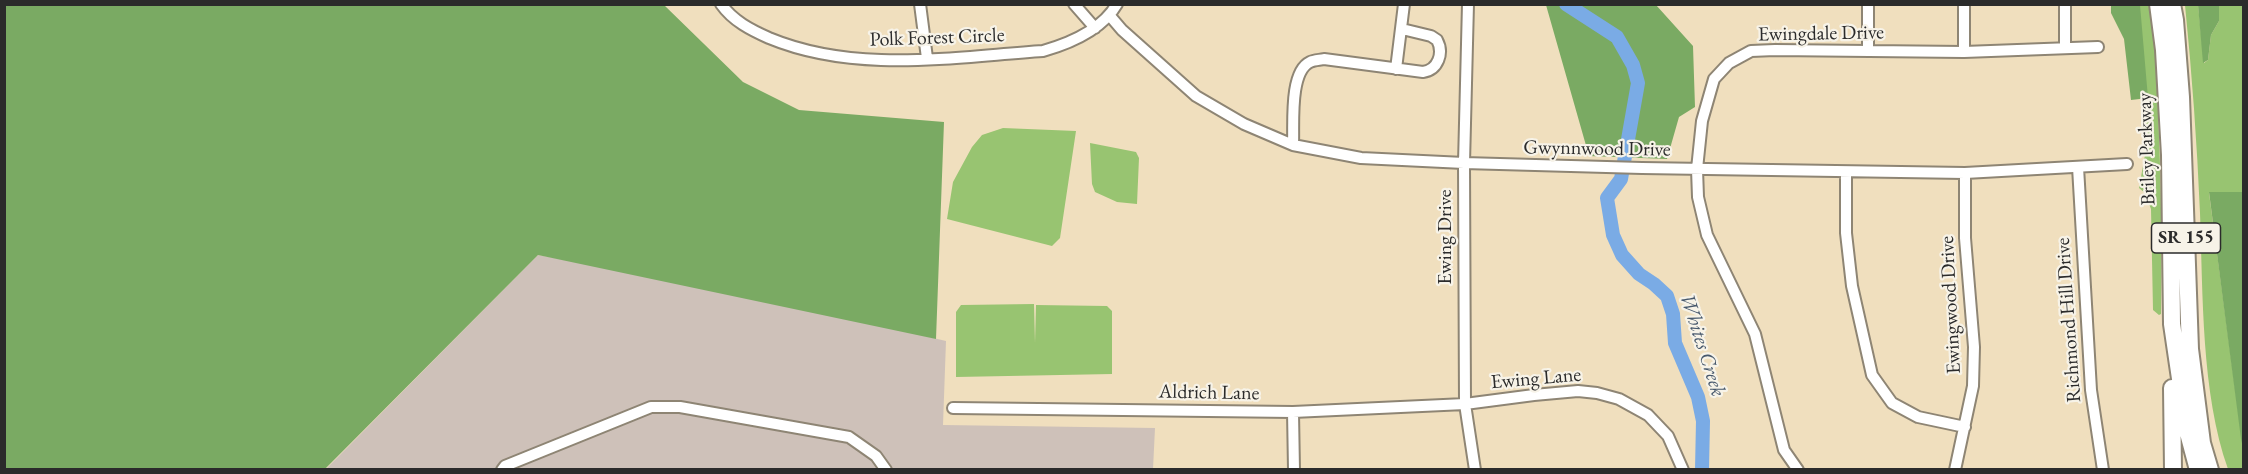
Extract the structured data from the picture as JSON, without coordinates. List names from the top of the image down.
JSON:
{
  "streets": {
    "highway": ["Briley Parkway", "SR 155"],
    "street": [
      "Ewingdale Drive",
      "Polk Forest Circle",
      "Gwynnwood Drive",
      "Ewing Drive",
      "Ewingwood Drive",
      "Richmond Hill Drive",
      "Ewing Lane",
      "Aldrich Lane"
    ]
  },
  "crossings": [
    ["Ewingdale Drive", "Gwynnwood Drive"],
    ["Polk Forest Circle", "Gwynnwood Drive"],
    ["Gwynnwood Drive", "Ewing Drive"],
    ["Gwynnwood Drive", "Ewingwood Drive"],
    ["Gwynnwood Drive", "Richmond Hill Drive"],
    ["Ewing Drive", "Ewing Lane"],
    ["Ewing Drive", "Aldrich Lane"],
    ["Ewing Lane", "Aldrich Lane"]
  ],
  "water": ["Whites Creek"]
}
